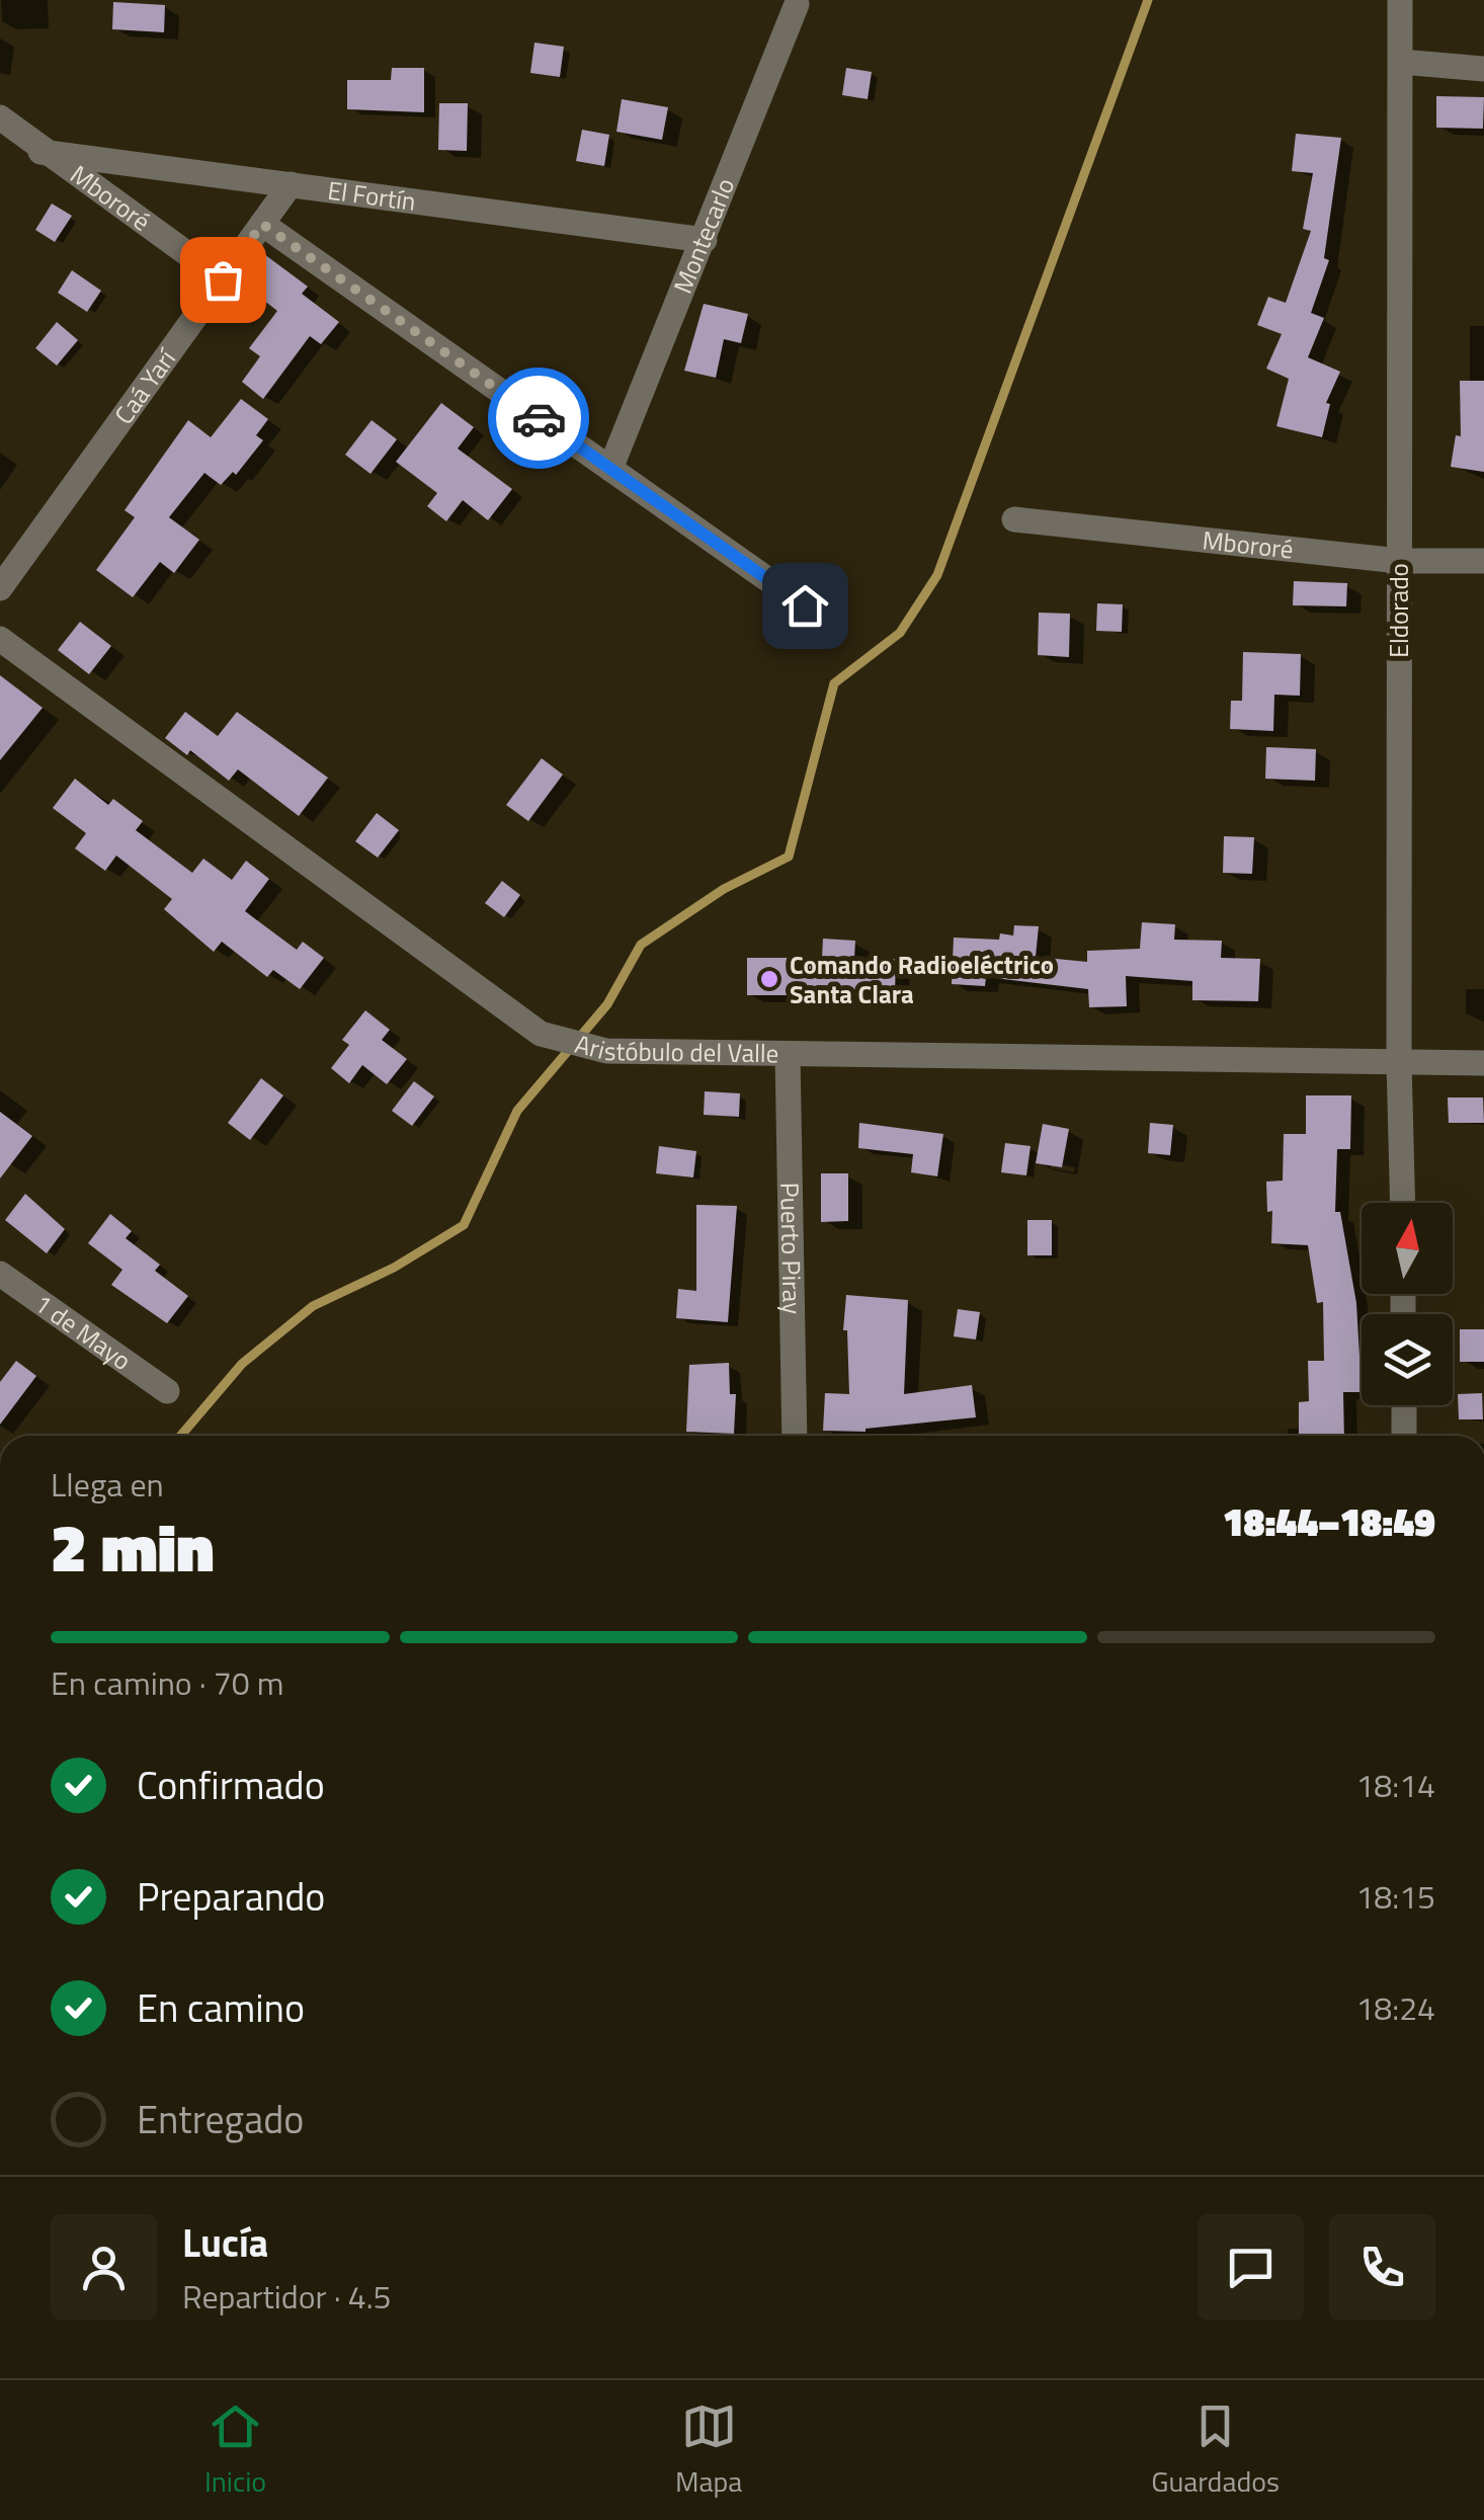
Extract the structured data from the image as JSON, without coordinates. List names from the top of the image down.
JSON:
{
  "streets": {
    "street": [
      "El Fortín",
      "Mbororé",
      "Montecarlo",
      "Caá Yarí",
      "Eldorado",
      "Aristóbulo del Valle",
      "Puerto Piray",
      "1 de Mayo"
    ]
  },
  "crossings": [
    ["El Fortín", "Mbororé"],
    ["El Fortín", "Montecarlo"],
    ["El Fortín", "Caá Yarí"],
    ["Mbororé", "Caá Yarí"],
    ["Mbororé", "Eldorado"],
    ["Eldorado", "Aristóbulo del Valle"],
    ["Aristóbulo del Valle", "Puerto Piray"]
  ],
  "places": ["Comando Radioeléctrico Santa Clara"],
  "north": "top",
  "page": {
    "heading": ["2 min", "Llega en", "18:44–18:49"],
    "panel": ["Lucía", "Repartidor · 4.5"],
    "bar": "En camino · 70 m",
    "list": [
      ["Confirmado", "18:14"],
      ["Preparando", "18:15"],
      ["En camino", "18:24"],
      "Entregado"
    ],
    "tabs": ["Inicio", "Mapa", "Guardados"]
  }
}
